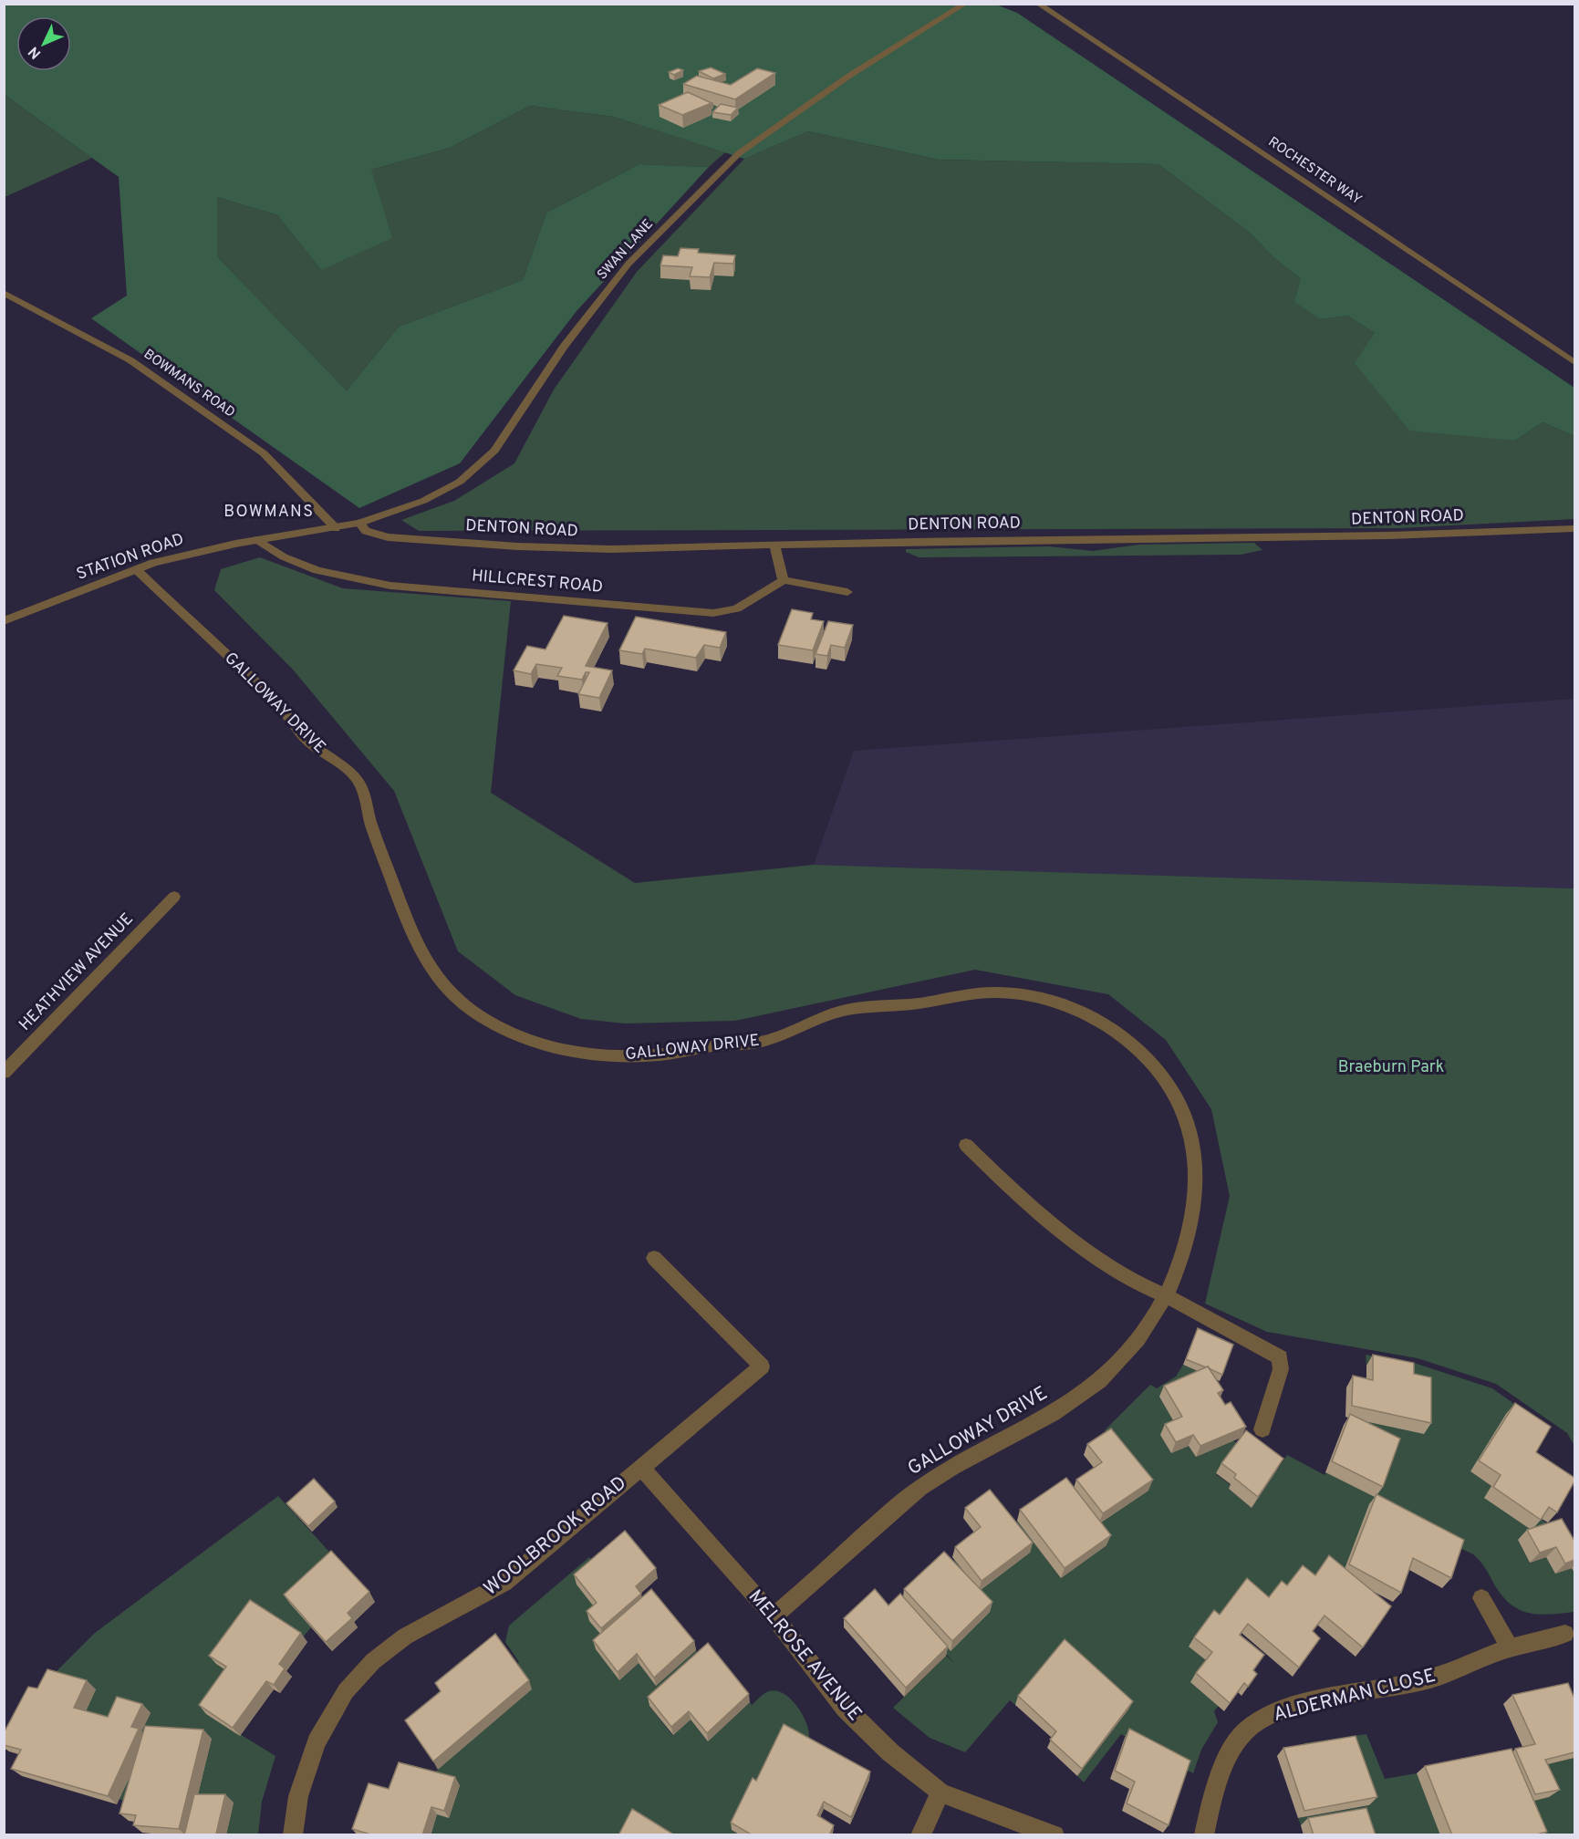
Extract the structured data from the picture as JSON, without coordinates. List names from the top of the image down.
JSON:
{
  "streets": {
    "street": [
      "ROCHESTER WAY",
      "SWAN LANE",
      "BOWMANS ROAD",
      "DENTON ROAD",
      "STATION ROAD",
      "HILLCREST ROAD",
      "GALLOWAY DRIVE",
      "HEATHVIEW AVENUE",
      "WOOLBROOK ROAD",
      "MELROSE AVENUE",
      "ALDERMAN CLOSE"
    ]
  },
  "crossings": [
    ["SWAN LANE", "BOWMANS ROAD"],
    ["SWAN LANE", "DENTON ROAD"],
    ["SWAN LANE", "STATION ROAD"],
    ["BOWMANS ROAD", "STATION ROAD"],
    ["STATION ROAD", "HILLCREST ROAD"],
    ["STATION ROAD", "GALLOWAY DRIVE"],
    ["GALLOWAY DRIVE", "MELROSE AVENUE"],
    ["WOOLBROOK ROAD", "MELROSE AVENUE"]
  ],
  "districts": ["BOWMANS"],
  "parks": ["Braeburn Park"],
  "north": "bottom left"
}
